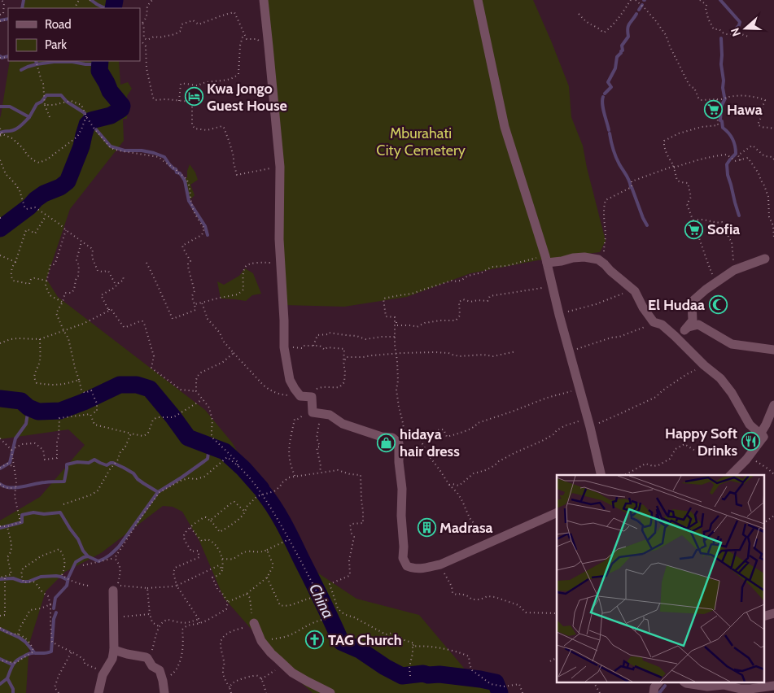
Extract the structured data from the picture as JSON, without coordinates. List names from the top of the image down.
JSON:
{
  "water": ["China"],
  "parks": ["Mburahati City Cemetery"],
  "places": {
    "hotel": ["Kwa Jongo Guest House"],
    "supermarket": ["Hawa", "Sofia"],
    "mosque": ["El Hudaa"],
    "restaurant": ["Happy Soft Drinks"],
    "shop": ["hidaya hair dress"],
    "building": ["Madrasa"],
    "church": ["TAG Church"]
  },
  "legend": ["Road", "Park"],
  "north": "left"
}
